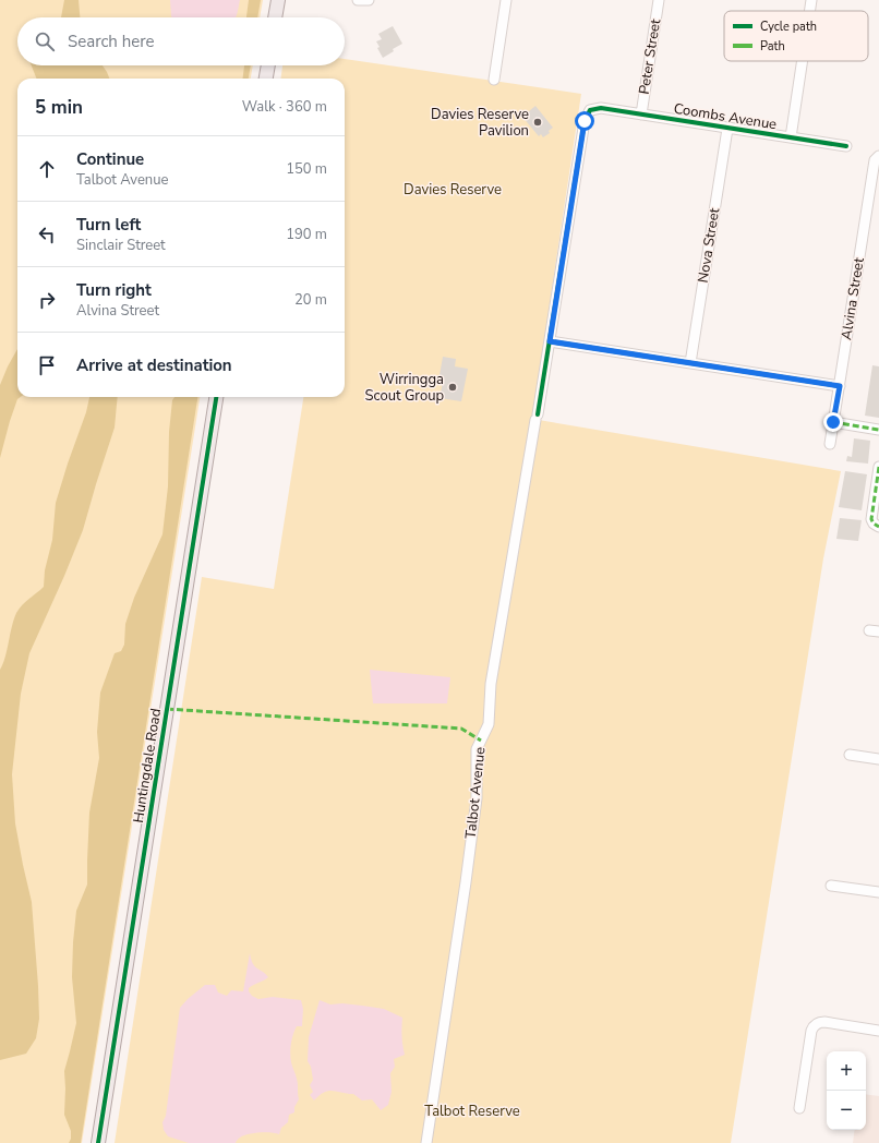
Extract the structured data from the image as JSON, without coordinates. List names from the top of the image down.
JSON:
{
  "streets": {
    "main road": ["Huntingdale Road"],
    "street": [
      "Peter Street",
      "Coombs Avenue",
      "Nova Street",
      "Alvina Street",
      "Talbot Avenue"
    ]
  },
  "crossings": [
    ["Peter Street", "Coombs Avenue"],
    ["Coombs Avenue", "Nova Street"],
    ["Coombs Avenue", "Talbot Avenue"]
  ],
  "parks": ["Davies Reserve", "Talbot Reserve"],
  "places": ["Davies Reserve Pavilion", "Wirringga Scout Group"],
  "legend": ["Cycle path", "Path"],
  "page": {
    "search": "Search here",
    "heading": ["5 min", "Walk · 360 m"],
    "list": [
      ["Continue", "Talbot Avenue", "150 m"],
      ["Turn left", "Sinclair Street", "190 m"],
      ["Turn right", "Alvina Street", "20 m"],
      "Arrive at destination"
    ],
    "map_buttons": ["+", "−"]
  }
}
